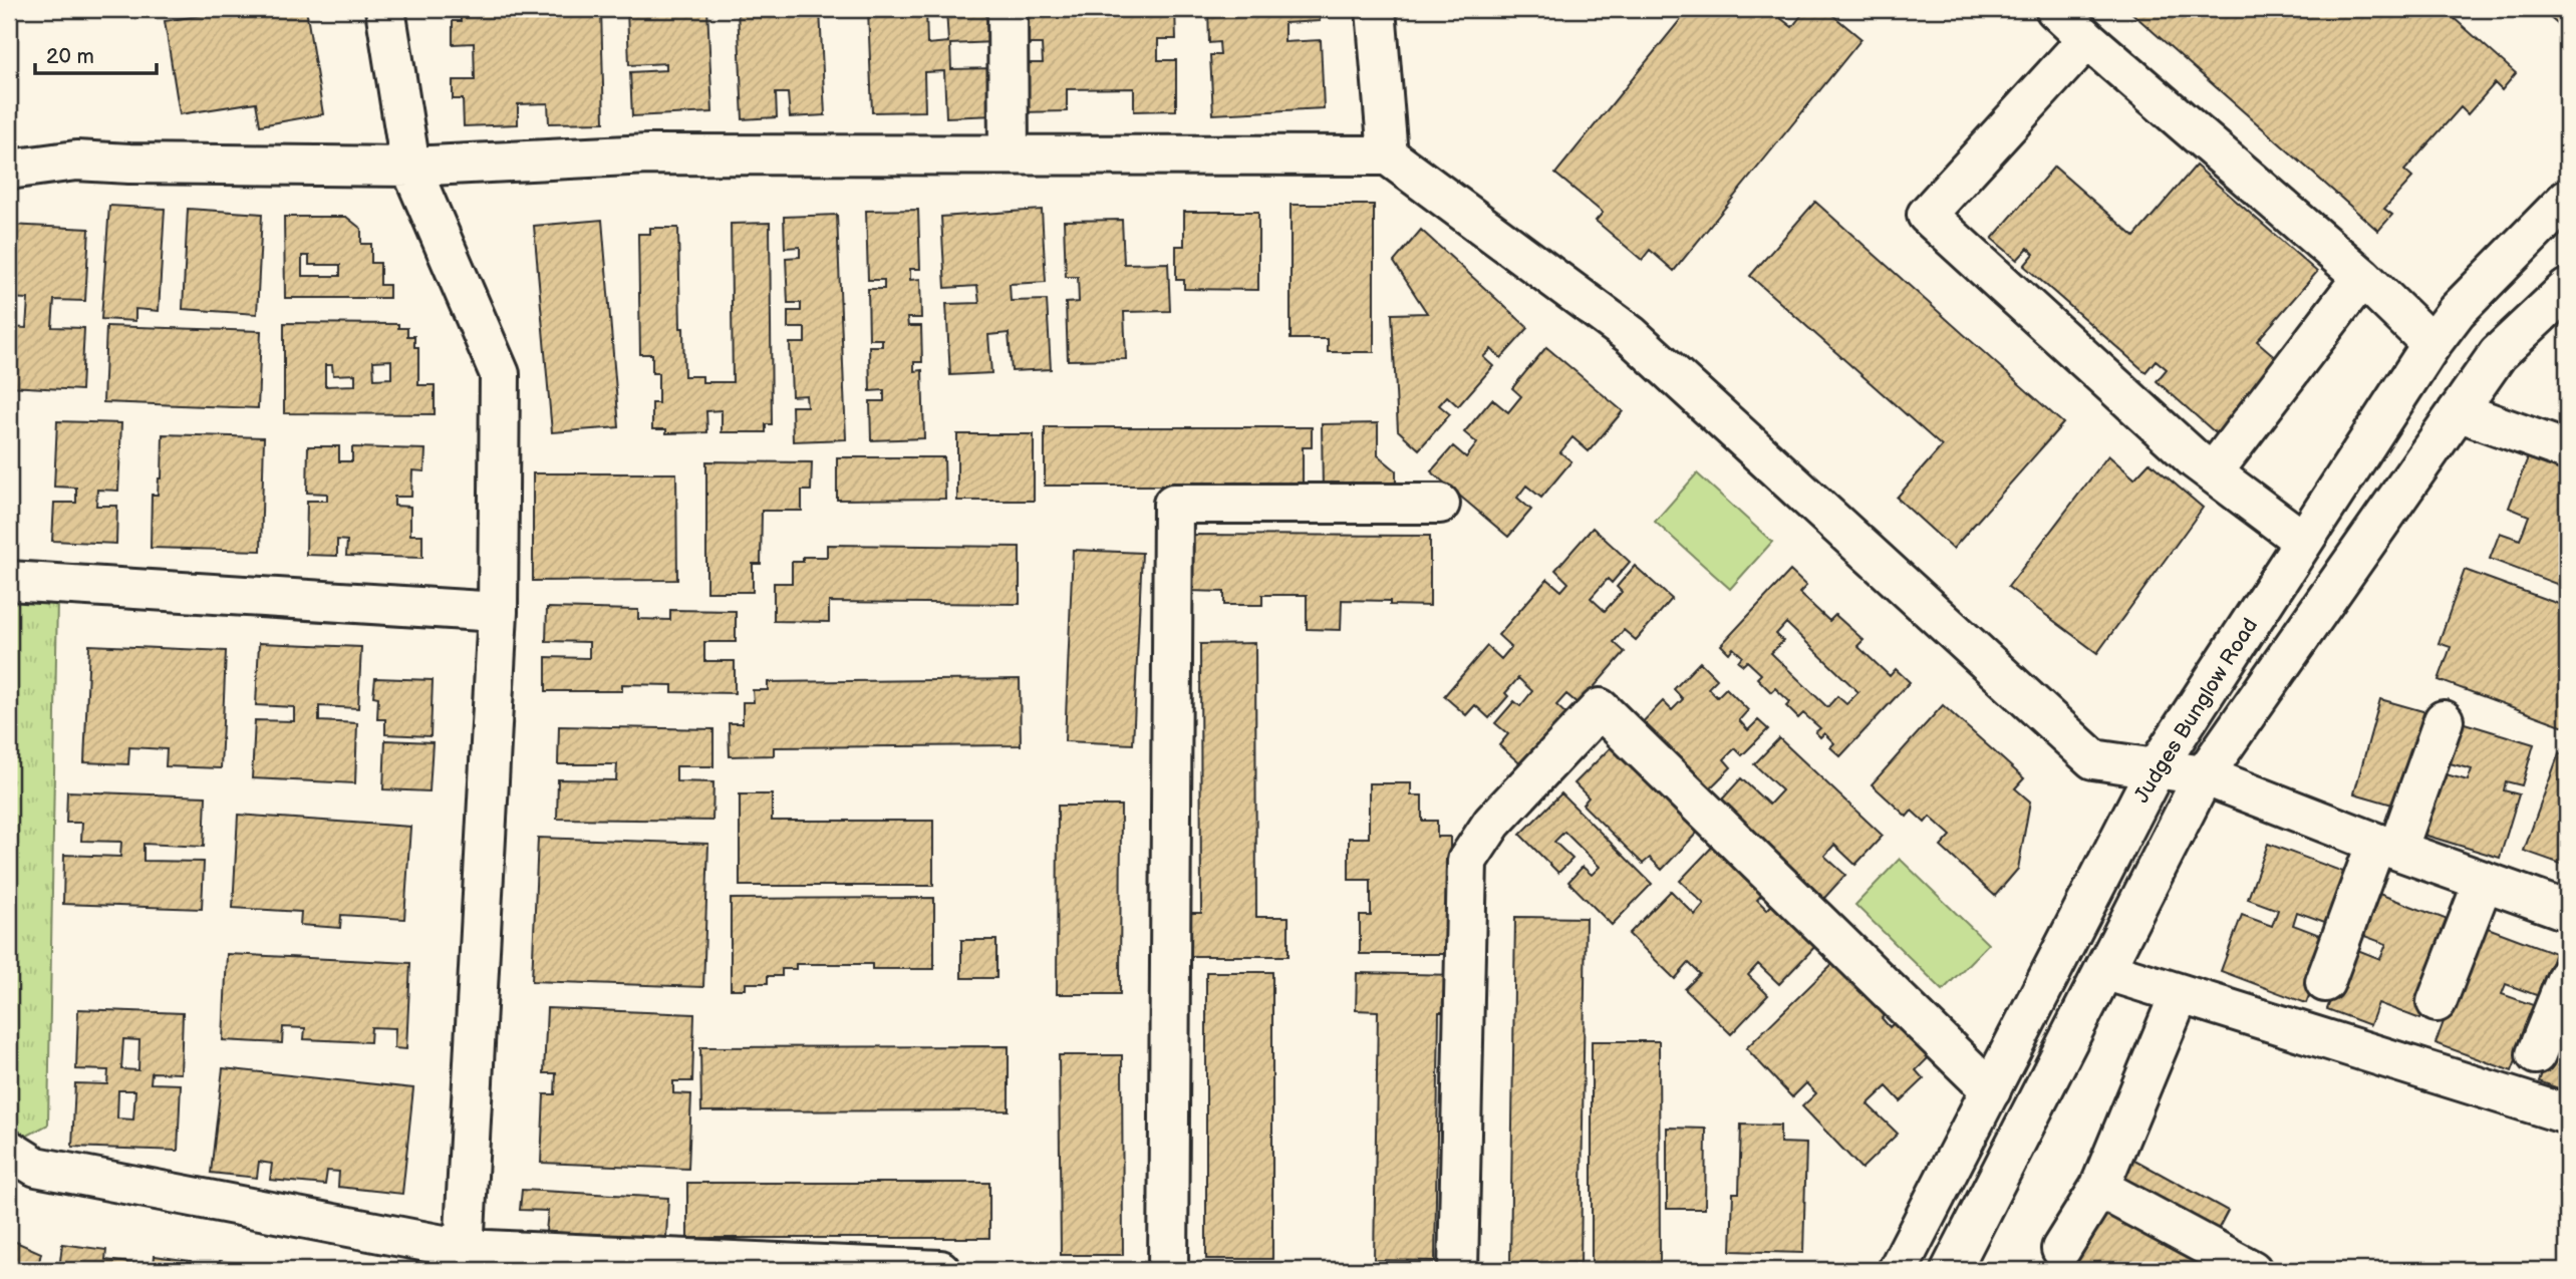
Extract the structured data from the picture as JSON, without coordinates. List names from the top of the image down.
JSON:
{
  "streets": {
    "street": ["Judges Bunglow Road"]
  },
  "scale_bar": "20 m"
}
